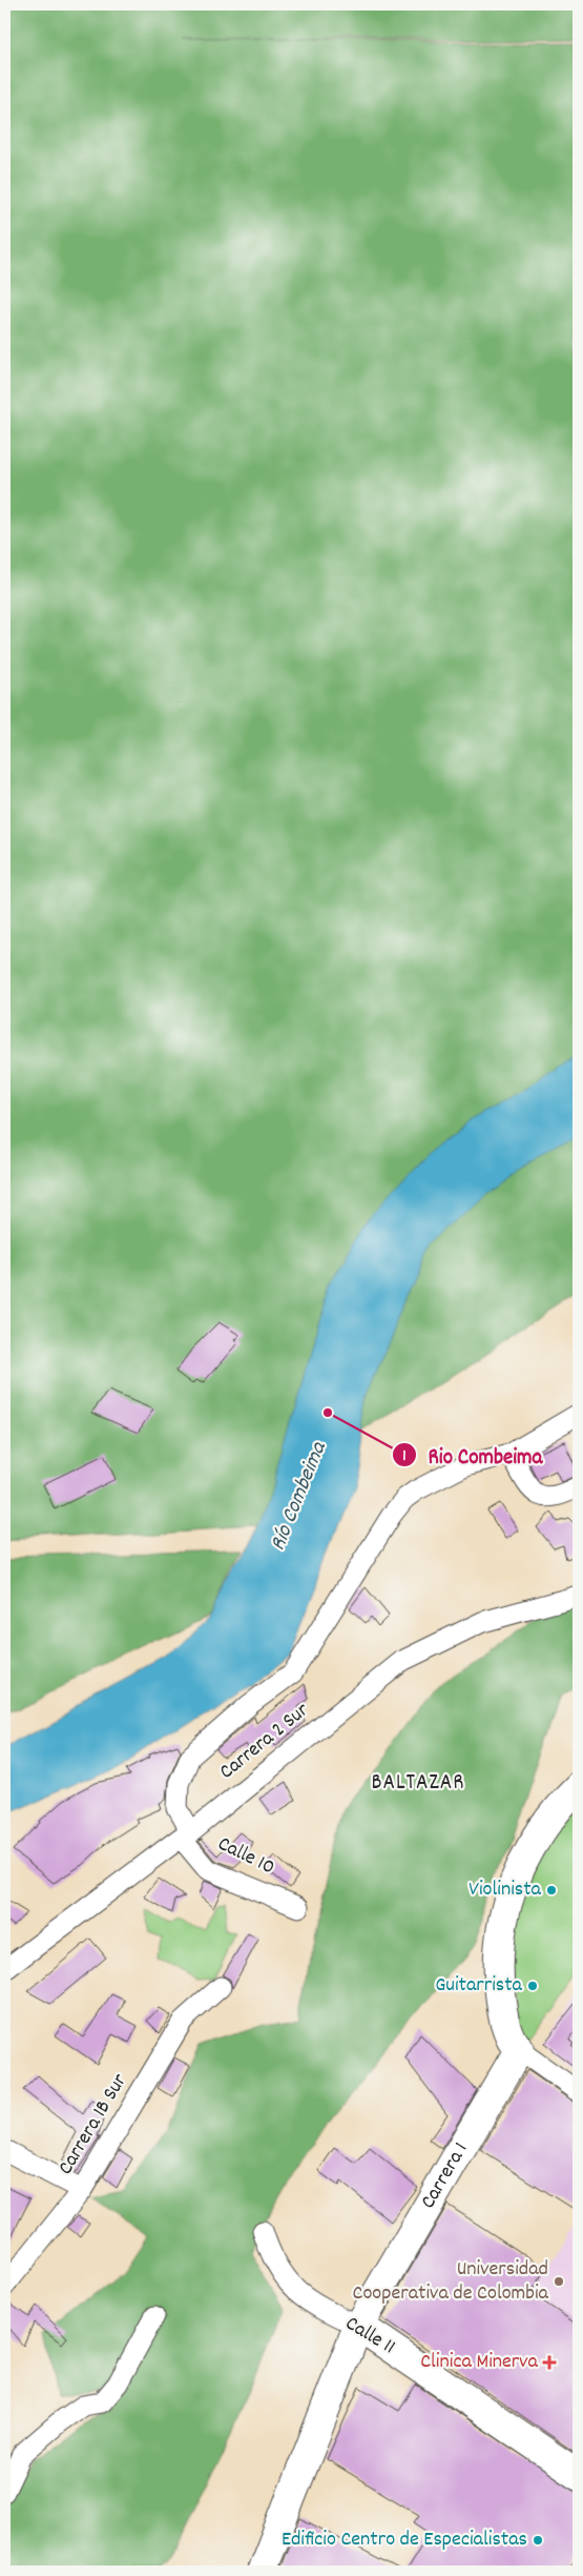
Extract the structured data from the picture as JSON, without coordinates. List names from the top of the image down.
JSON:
{
  "streets": {
    "street": [
      "Carrera 2 Sur",
      "Calle 10",
      "Carrera 1B Sur",
      "Carrera 1",
      "Calle 11"
    ]
  },
  "crossings": [
    ["Carrera 2 Sur", "Calle 10"],
    ["Carrera 1", "Calle 11"]
  ],
  "districts": ["BALTAZAR"],
  "water": ["Río Combeima"],
  "places": {
    "other": [
      "Rio Combeima",
      "Violinista",
      "Guitarrista",
      "Universidad Cooperativa de Colombia",
      "Edificio Centro de Especialistas"
    ],
    "health": ["Clinica Minerva"]
  }
}
